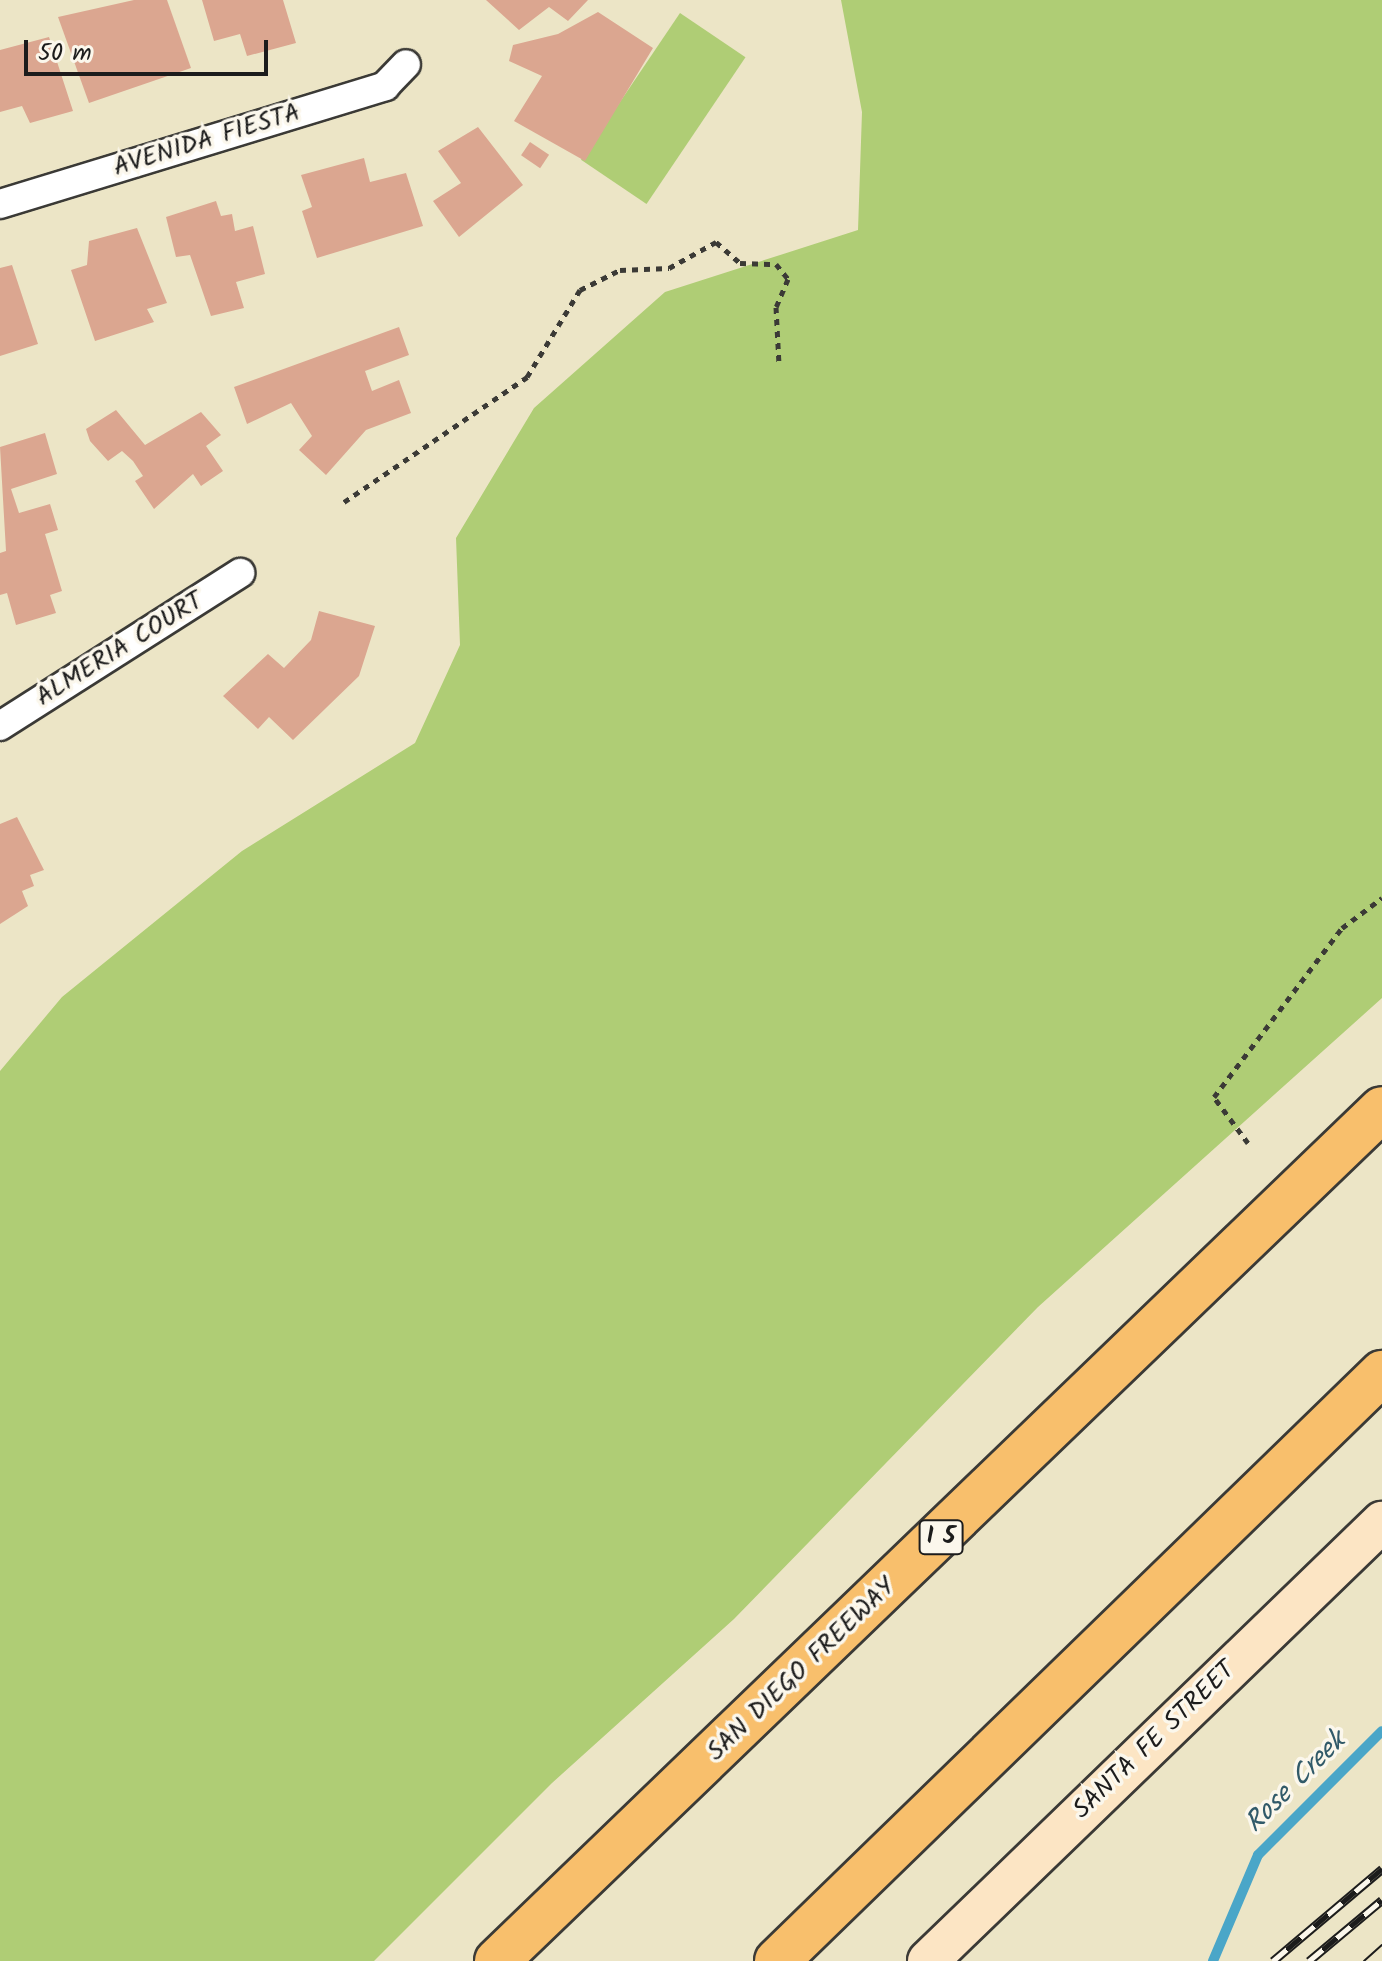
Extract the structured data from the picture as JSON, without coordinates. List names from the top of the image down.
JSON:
{
  "streets": {
    "highway": ["I 5", "SAN DIEGO FREEWAY"],
    "street": ["AVENIDA FIESTA", "ALMERIA COURT", "SANTA FE STREET"]
  },
  "water": ["Rose Creek"],
  "scale_bar": "50 m"
}
